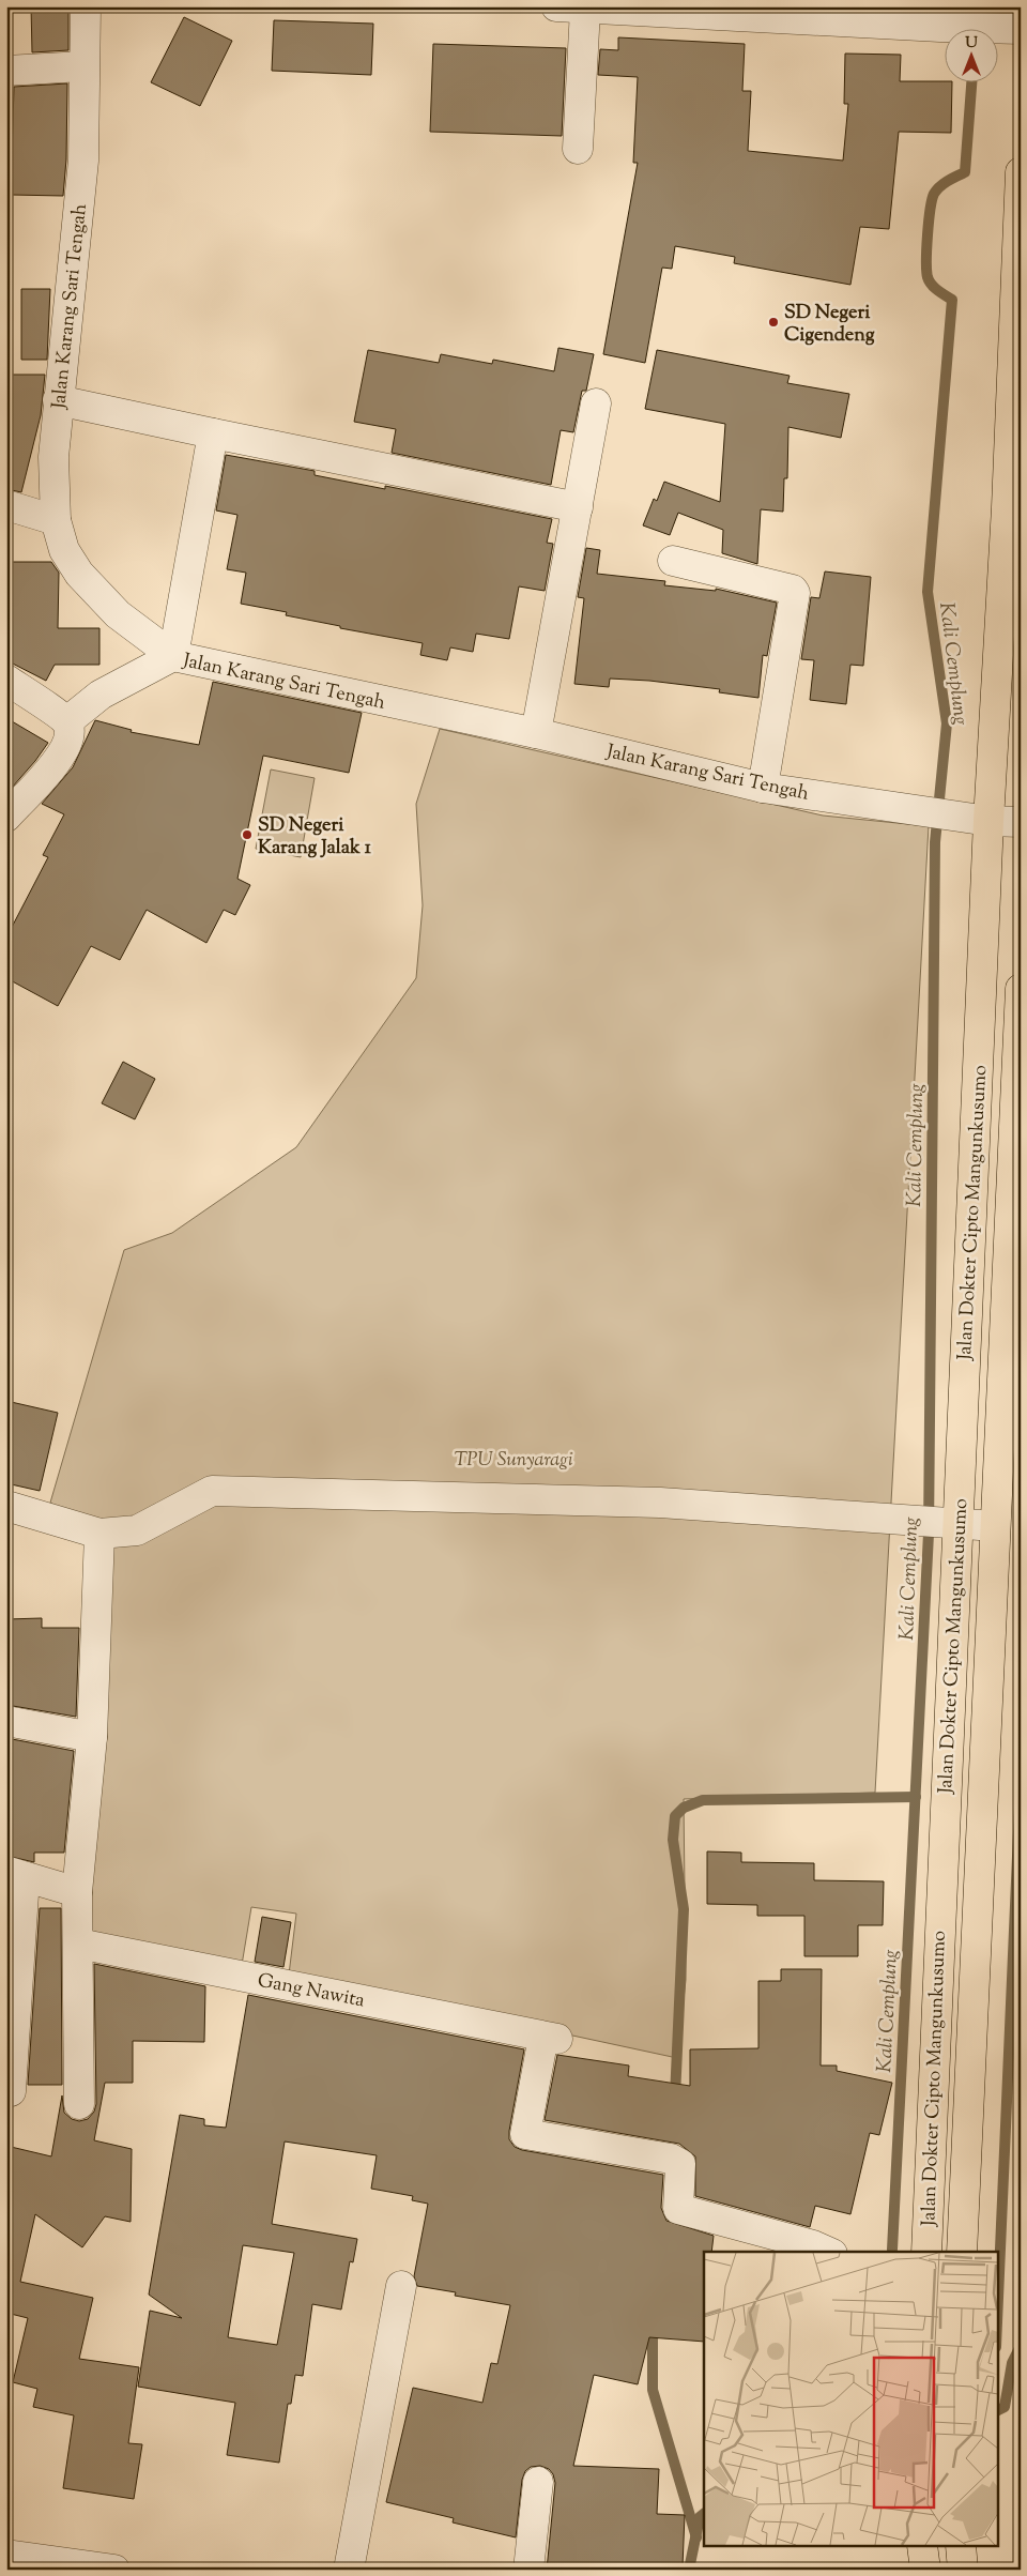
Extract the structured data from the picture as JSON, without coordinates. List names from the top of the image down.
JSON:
{
  "streets": {
    "main road": ["Jalan Dokter Cipto Mangunkusumo"],
    "street": ["Jalan Karang Sari Tengah", "Gang Nawita"]
  },
  "crossings": [
    ["Jalan Karang Sari Tengah", "Jalan Dokter Cipto Mangunkusumo"]
  ],
  "water": ["Kali Cemplung"],
  "parks": ["TPU Sunyaragi"],
  "places": ["SD Negeri Cigendeng", "SD Negeri Karang Jalak 1"],
  "north": "top"
}
